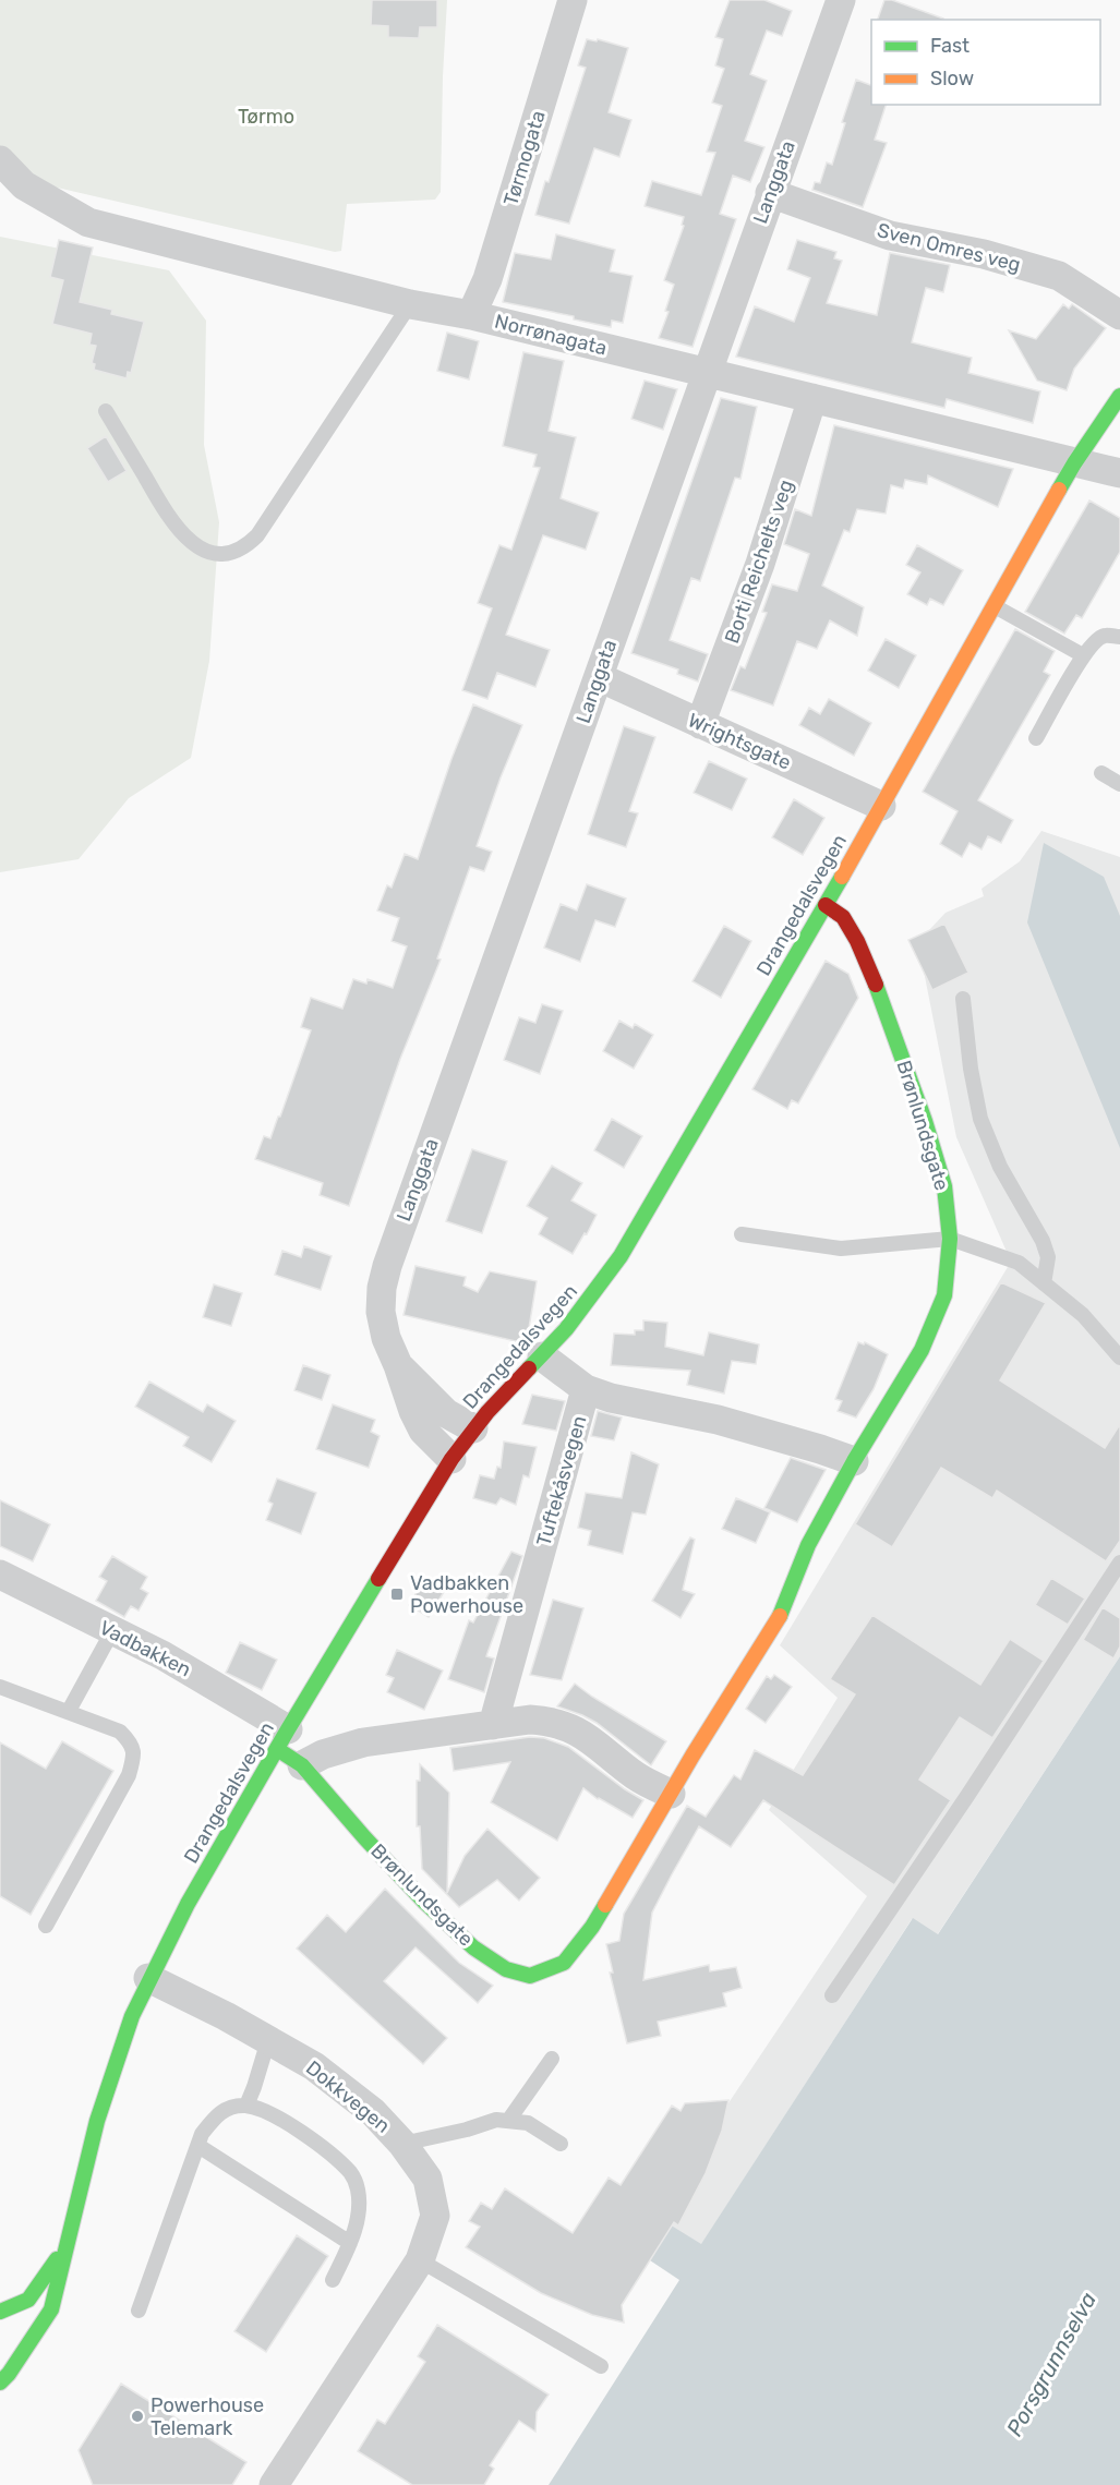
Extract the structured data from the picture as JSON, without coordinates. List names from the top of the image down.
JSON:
{
  "streets": {
    "street": [
      "Tørmogata",
      "Langgata",
      "Sven Omres veg",
      "Norrønagata",
      "Borti Reichelts veg",
      "Wrightsgate",
      "Drangedalsvegen",
      "Brønlundsgate",
      "Tuftekåsvegen",
      "Vadbakken",
      "Dokkvegen"
    ]
  },
  "crossings": [
    ["Tørmogata", "Norrønagata"],
    ["Langgata", "Sven Omres veg"],
    ["Langgata", "Norrønagata"],
    ["Langgata", "Wrightsgate"],
    ["Langgata", "Drangedalsvegen"],
    ["Norrønagata", "Borti Reichelts veg"],
    ["Norrønagata", "Drangedalsvegen"],
    ["Borti Reichelts veg", "Wrightsgate"],
    ["Wrightsgate", "Drangedalsvegen"],
    ["Drangedalsvegen", "Brønlundsgate"],
    ["Drangedalsvegen", "Vadbakken"],
    ["Drangedalsvegen", "Dokkvegen"],
    ["Brønlundsgate", "Vadbakken"]
  ],
  "water": ["Porsgrunnselva"],
  "parks": ["Tørmo"],
  "places": {
    "transit": ["Vadbakken Powerhouse"],
    "other": ["Powerhouse Telemark"]
  },
  "legend": ["Fast", "Slow"]
}
